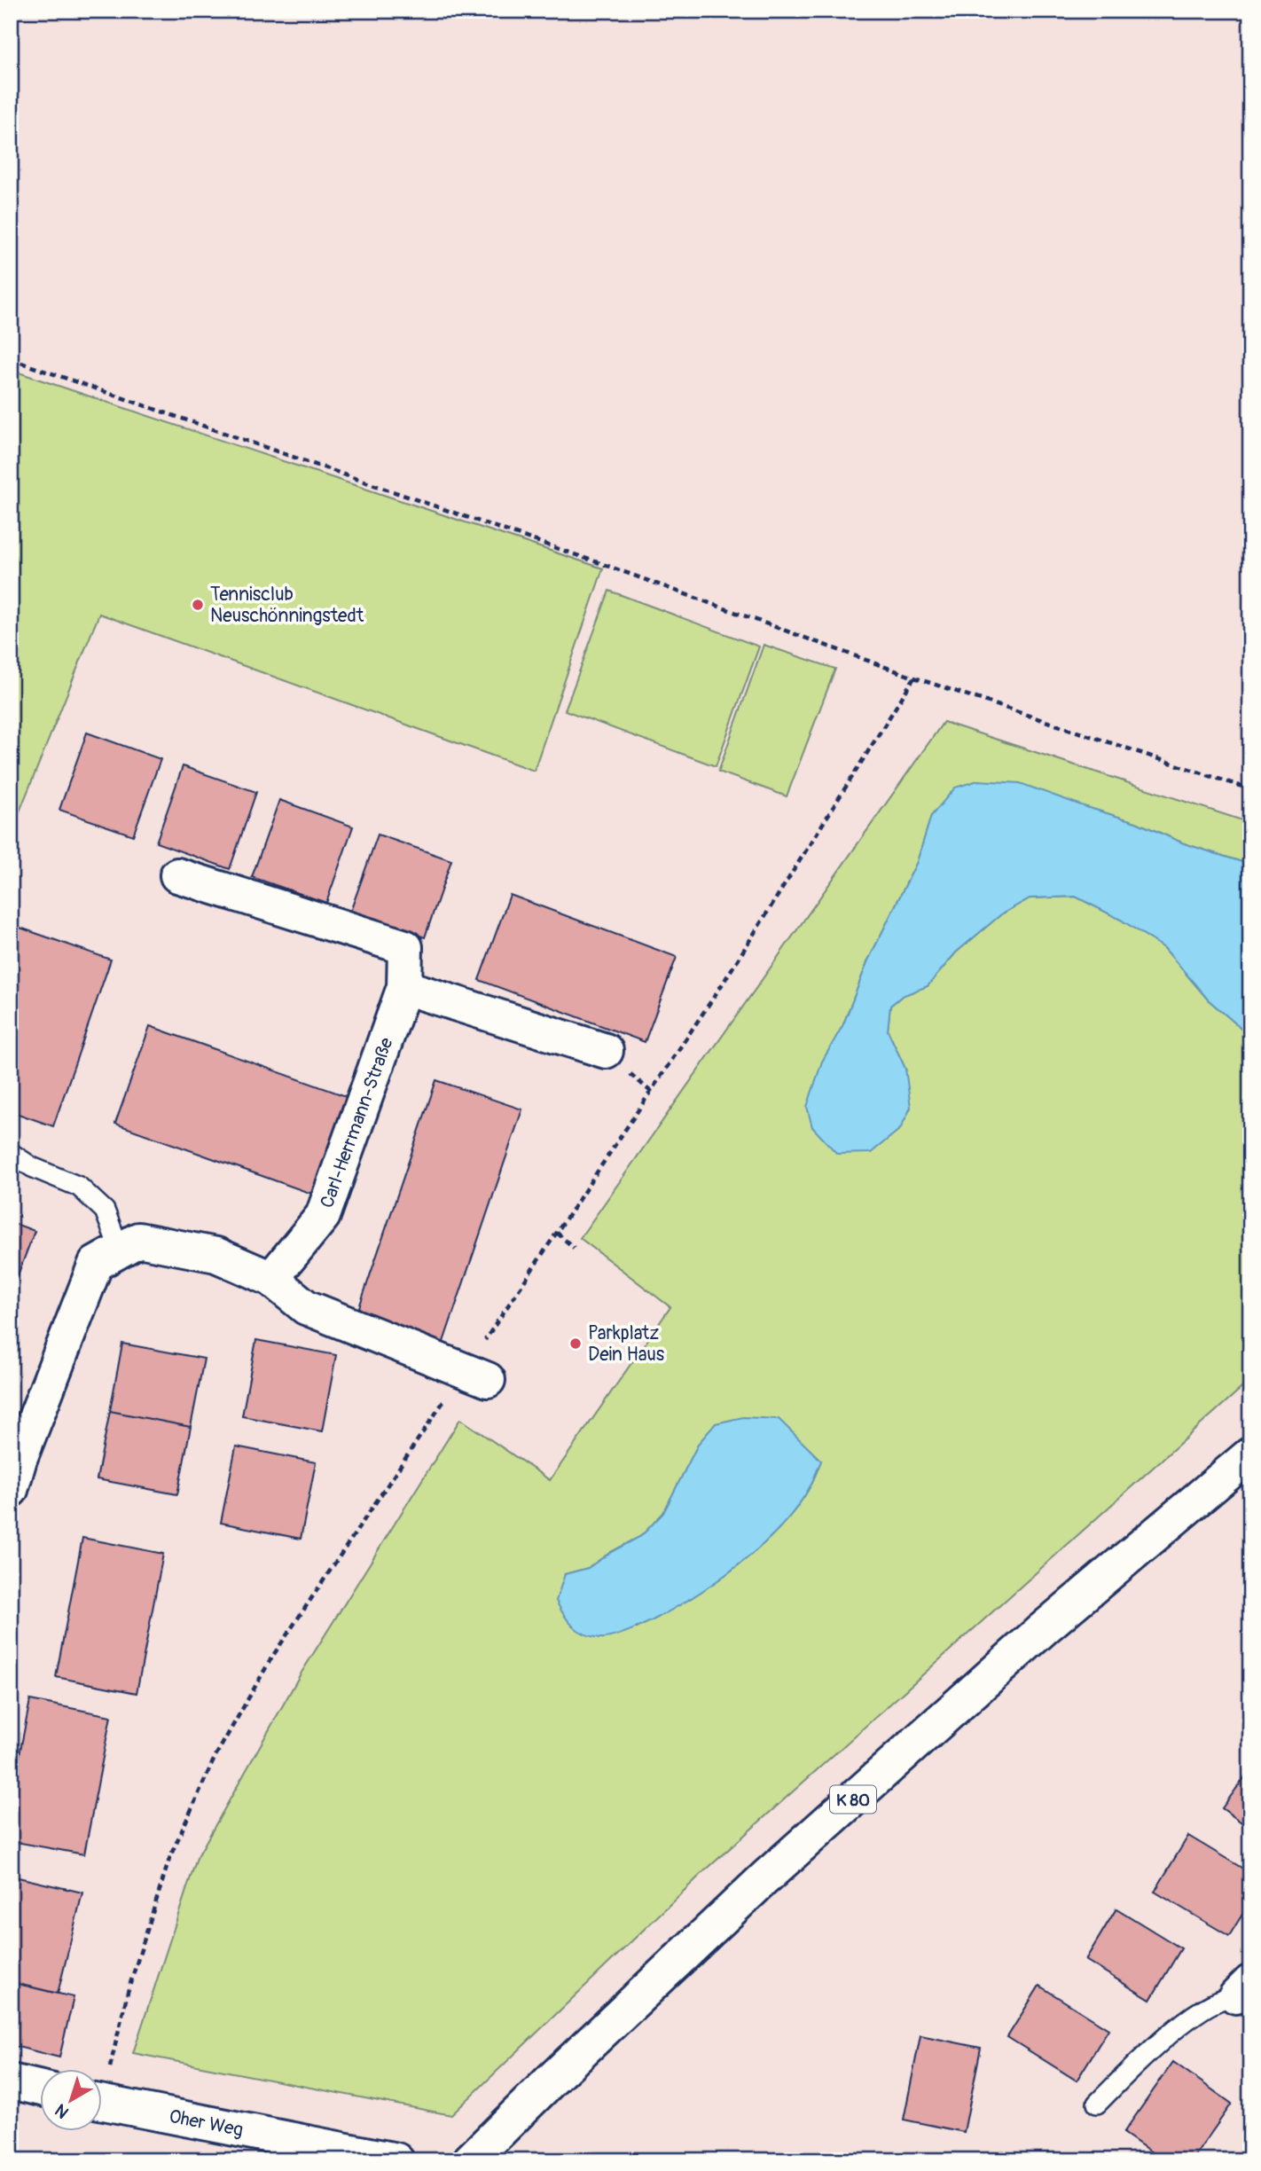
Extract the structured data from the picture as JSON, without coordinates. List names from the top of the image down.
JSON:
{
  "streets": {
    "main road": ["Carl-Herrmann-Straße", "K 80", "Oher Weg"]
  },
  "places": ["Tennisclub Neuschönningstedt", "Parkplatz Dein Haus"],
  "north": "bottom left"
}
